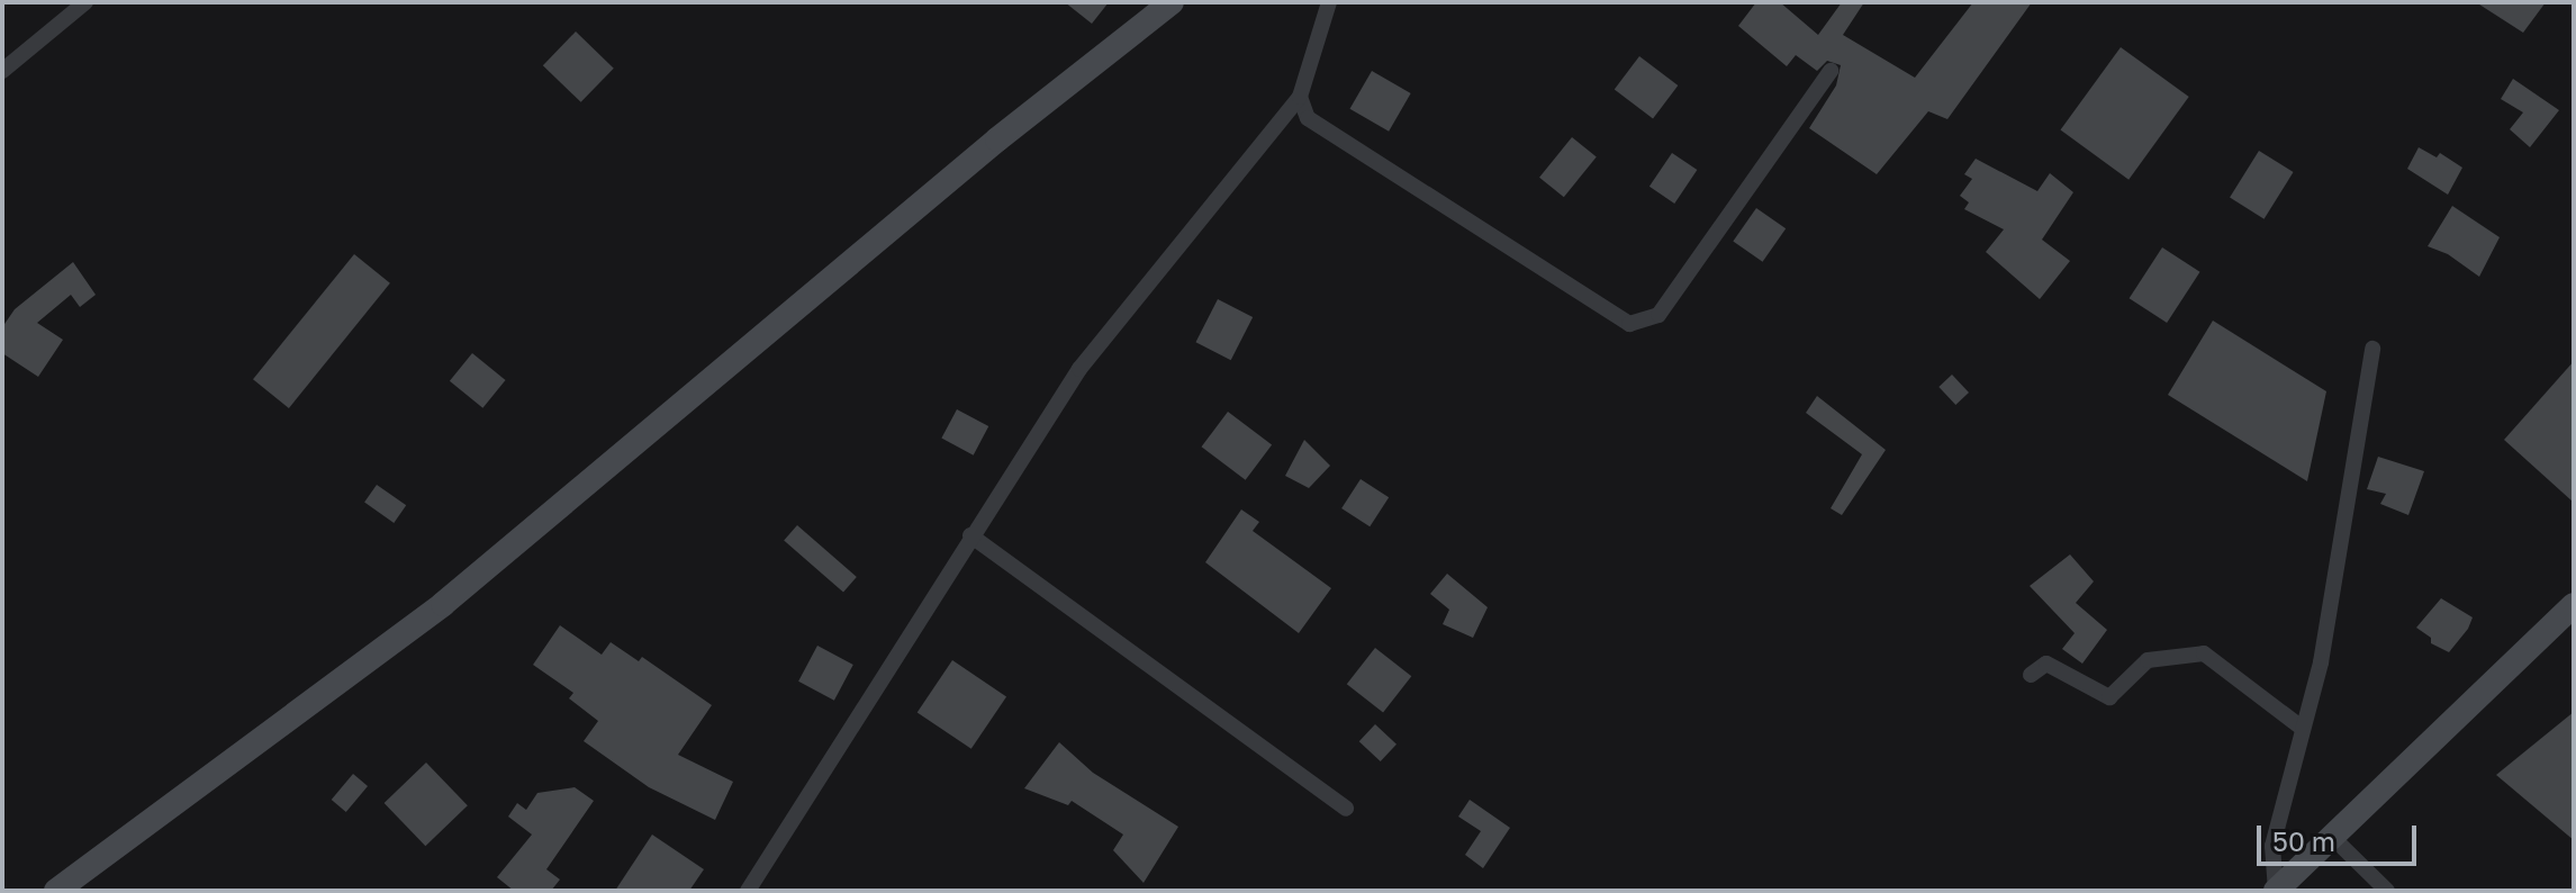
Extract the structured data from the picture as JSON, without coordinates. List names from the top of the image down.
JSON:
{
  "scale_bar": "50 m"
}
